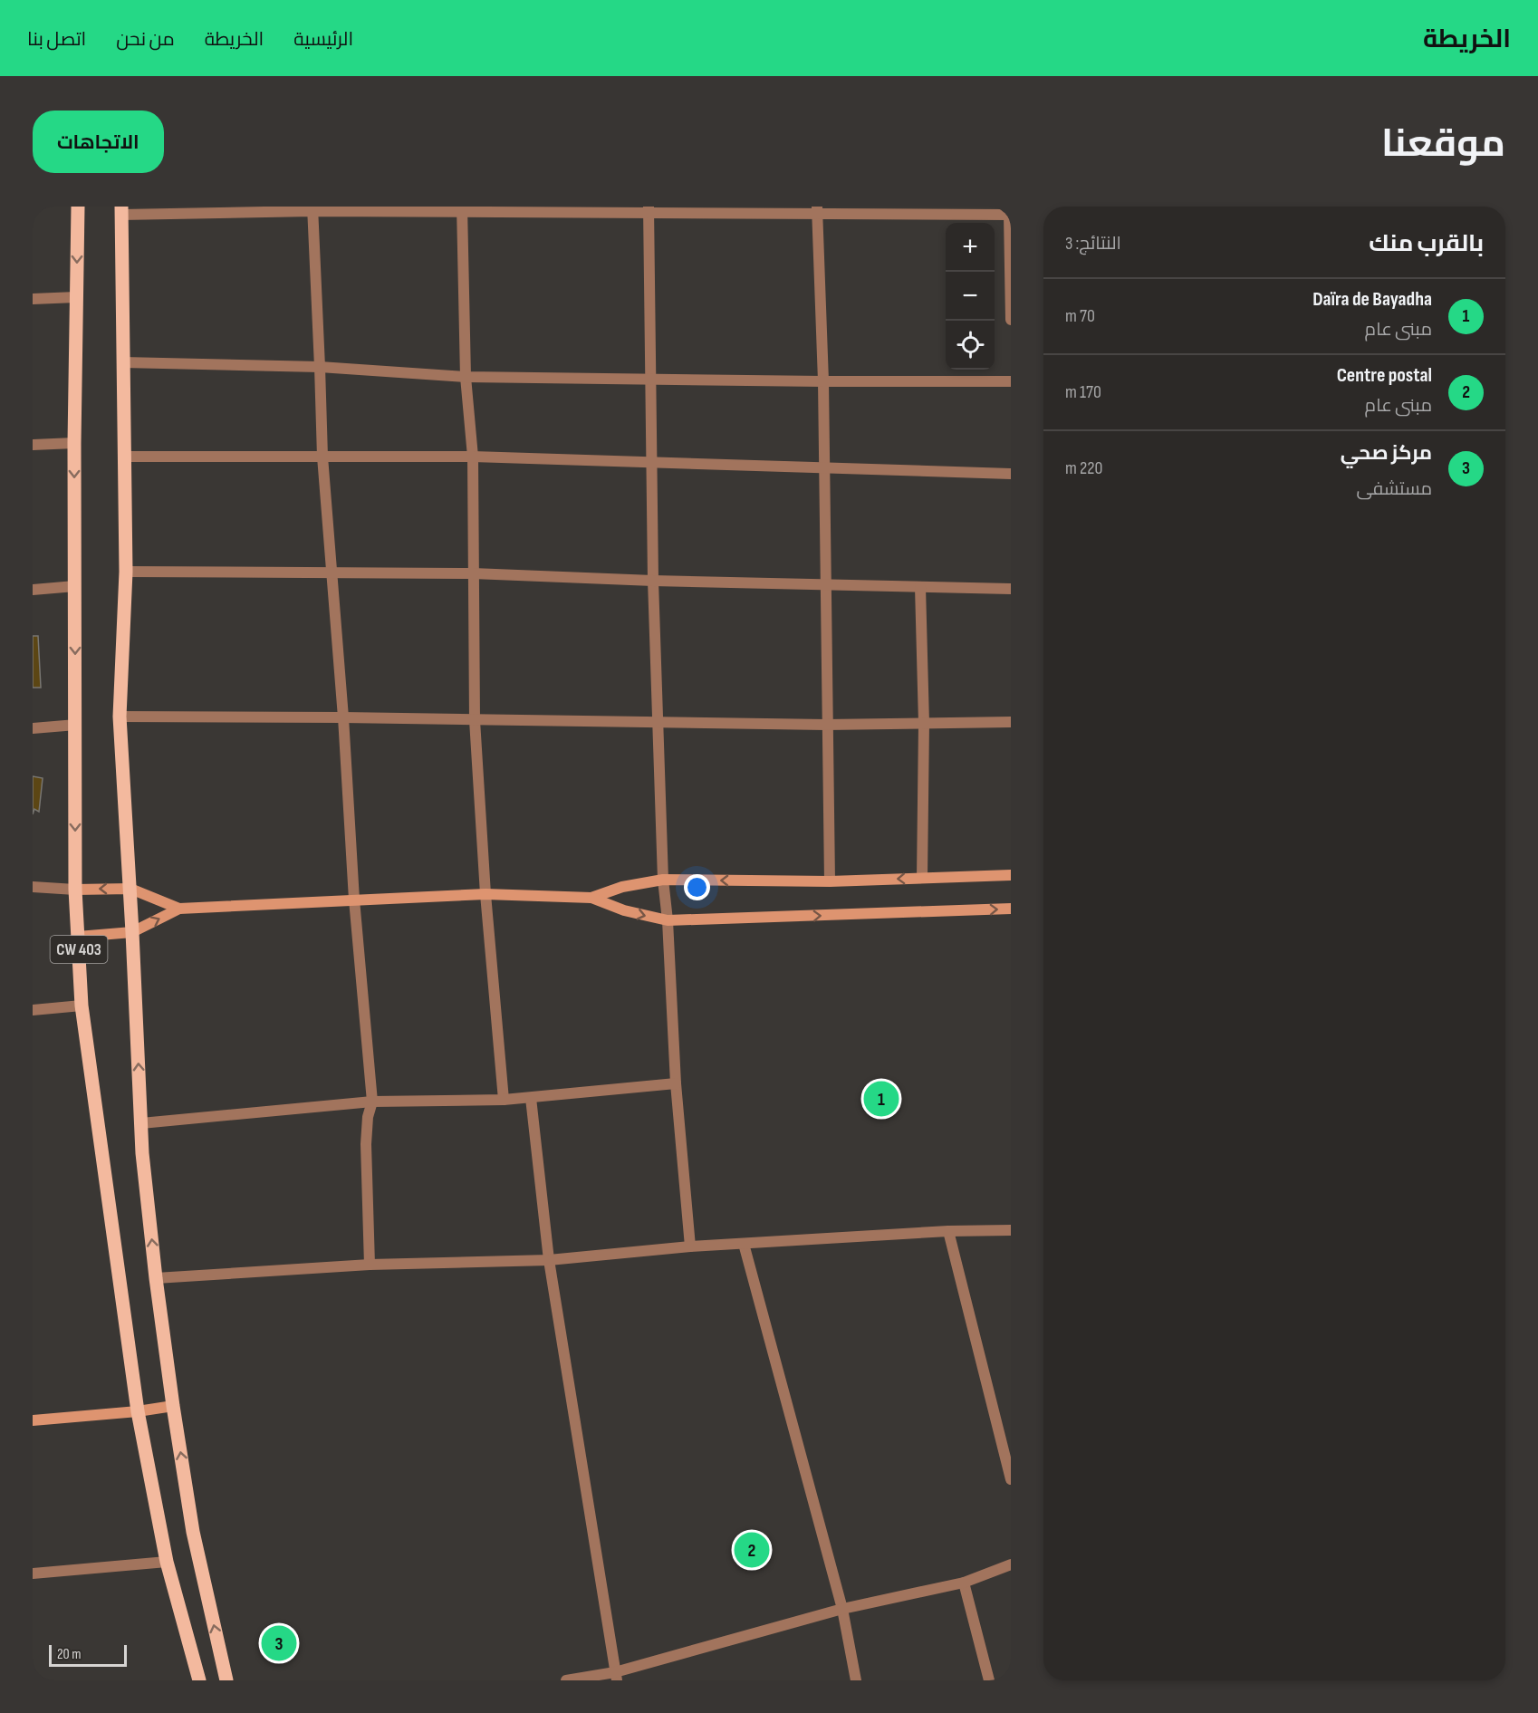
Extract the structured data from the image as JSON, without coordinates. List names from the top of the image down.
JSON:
{
  "streets": {
    "main road": ["CW 403"]
  },
  "scale_bar": "20 m",
  "page": {
    "header": "الخريطة",
    "nav": [
      "الرئيسية",
      "الخريطة",
      "من نحن",
      "اتصل بنا"
    ],
    "title": "موقعنا",
    "buttons": "الاتجاهات",
    "heading": ["بالقرب منك", "النتائج: 3"],
    "map_buttons": ["+", "−"],
    "list": [
      {
        "mark": "1",
        "name": "Daïra de Bayadha",
        "note": "مبنى عام",
        "value": "70 m"
      },
      {
        "mark": "2",
        "name": "Centre postal",
        "note": "مبنى عام",
        "value": "170 m"
      },
      {
        "mark": "3",
        "name": "مركز صحي",
        "note": "مستشفى",
        "value": "220 m"
      }
    ],
    "pins": ["1", "2", "3"],
    "scale": "20 m"
  }
}
